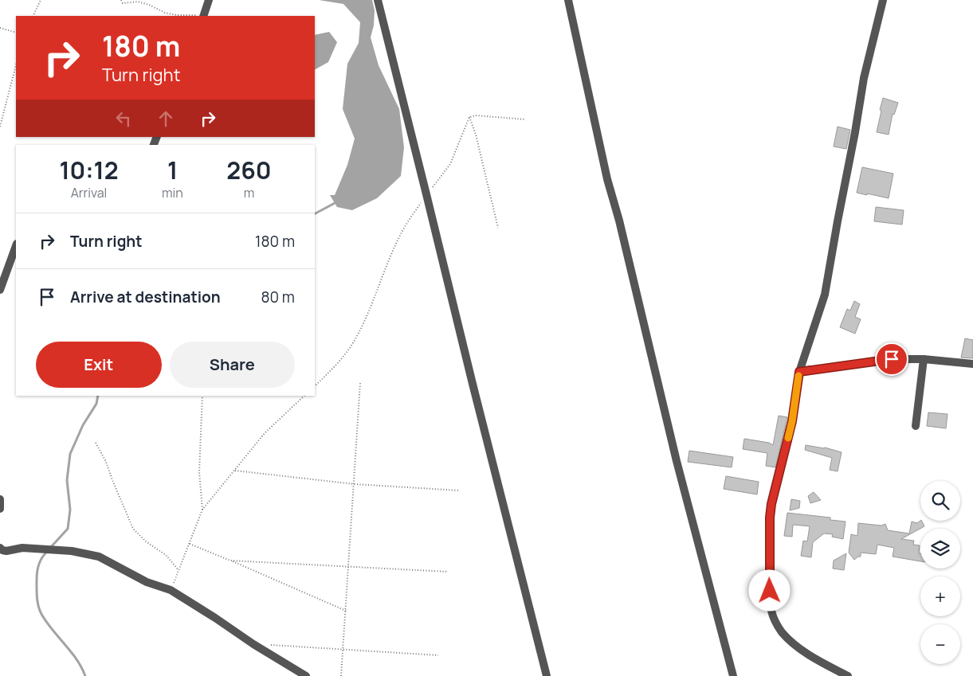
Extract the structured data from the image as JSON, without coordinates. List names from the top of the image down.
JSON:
{
  "page": {
    "turn": ["180 m", "Turn right"],
    "eta": [
      "10:12",
      "Arrival",
      "1",
      "min",
      "260",
      "m"
    ],
    "list": [
      {
        "name": "Turn right",
        "value": "180 m"
      },
      {
        "name": "Arrive at destination",
        "value": "80 m"
      }
    ],
    "buttons": ["Exit", "Share"],
    "map_buttons": ["+", "−"]
  }
}
